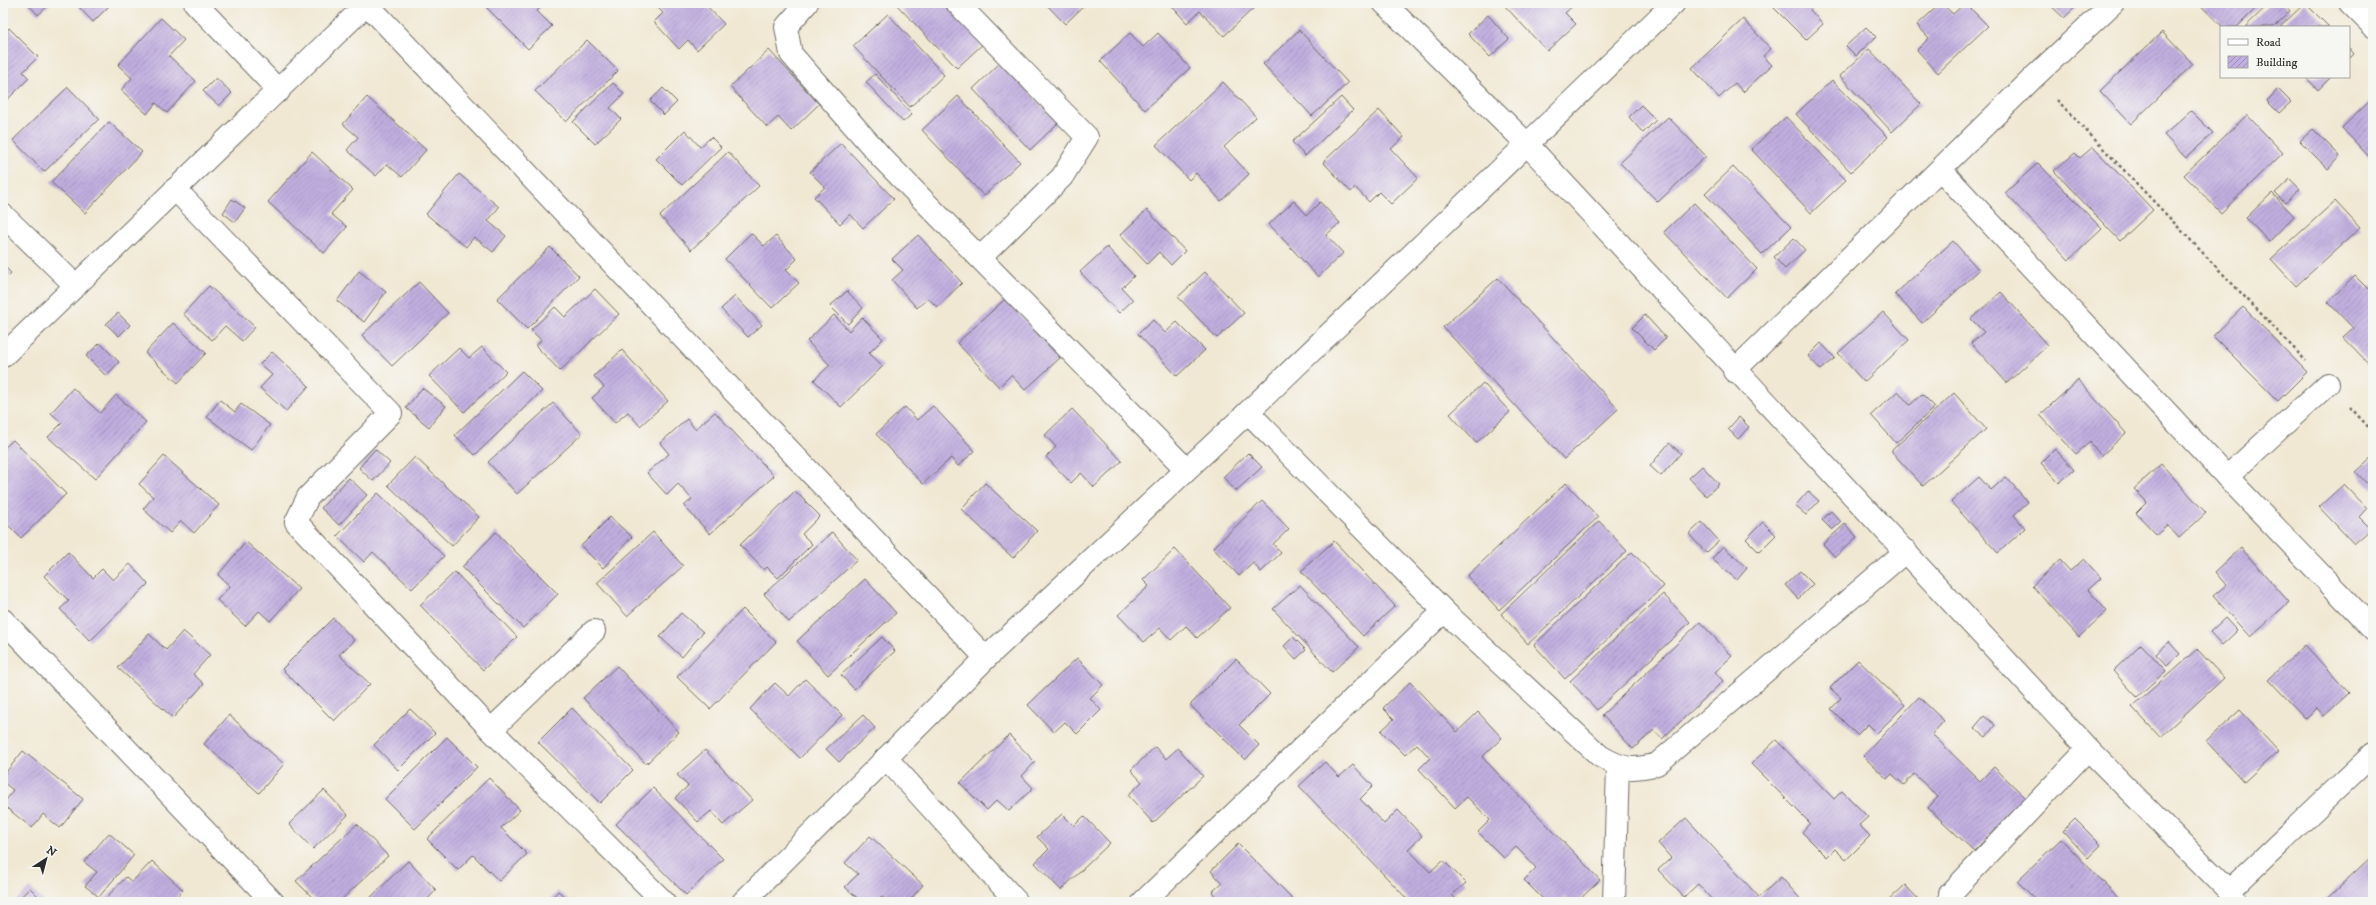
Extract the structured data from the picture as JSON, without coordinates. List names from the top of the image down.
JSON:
{
  "legend": ["Road", "Building"],
  "north": "top right"
}
